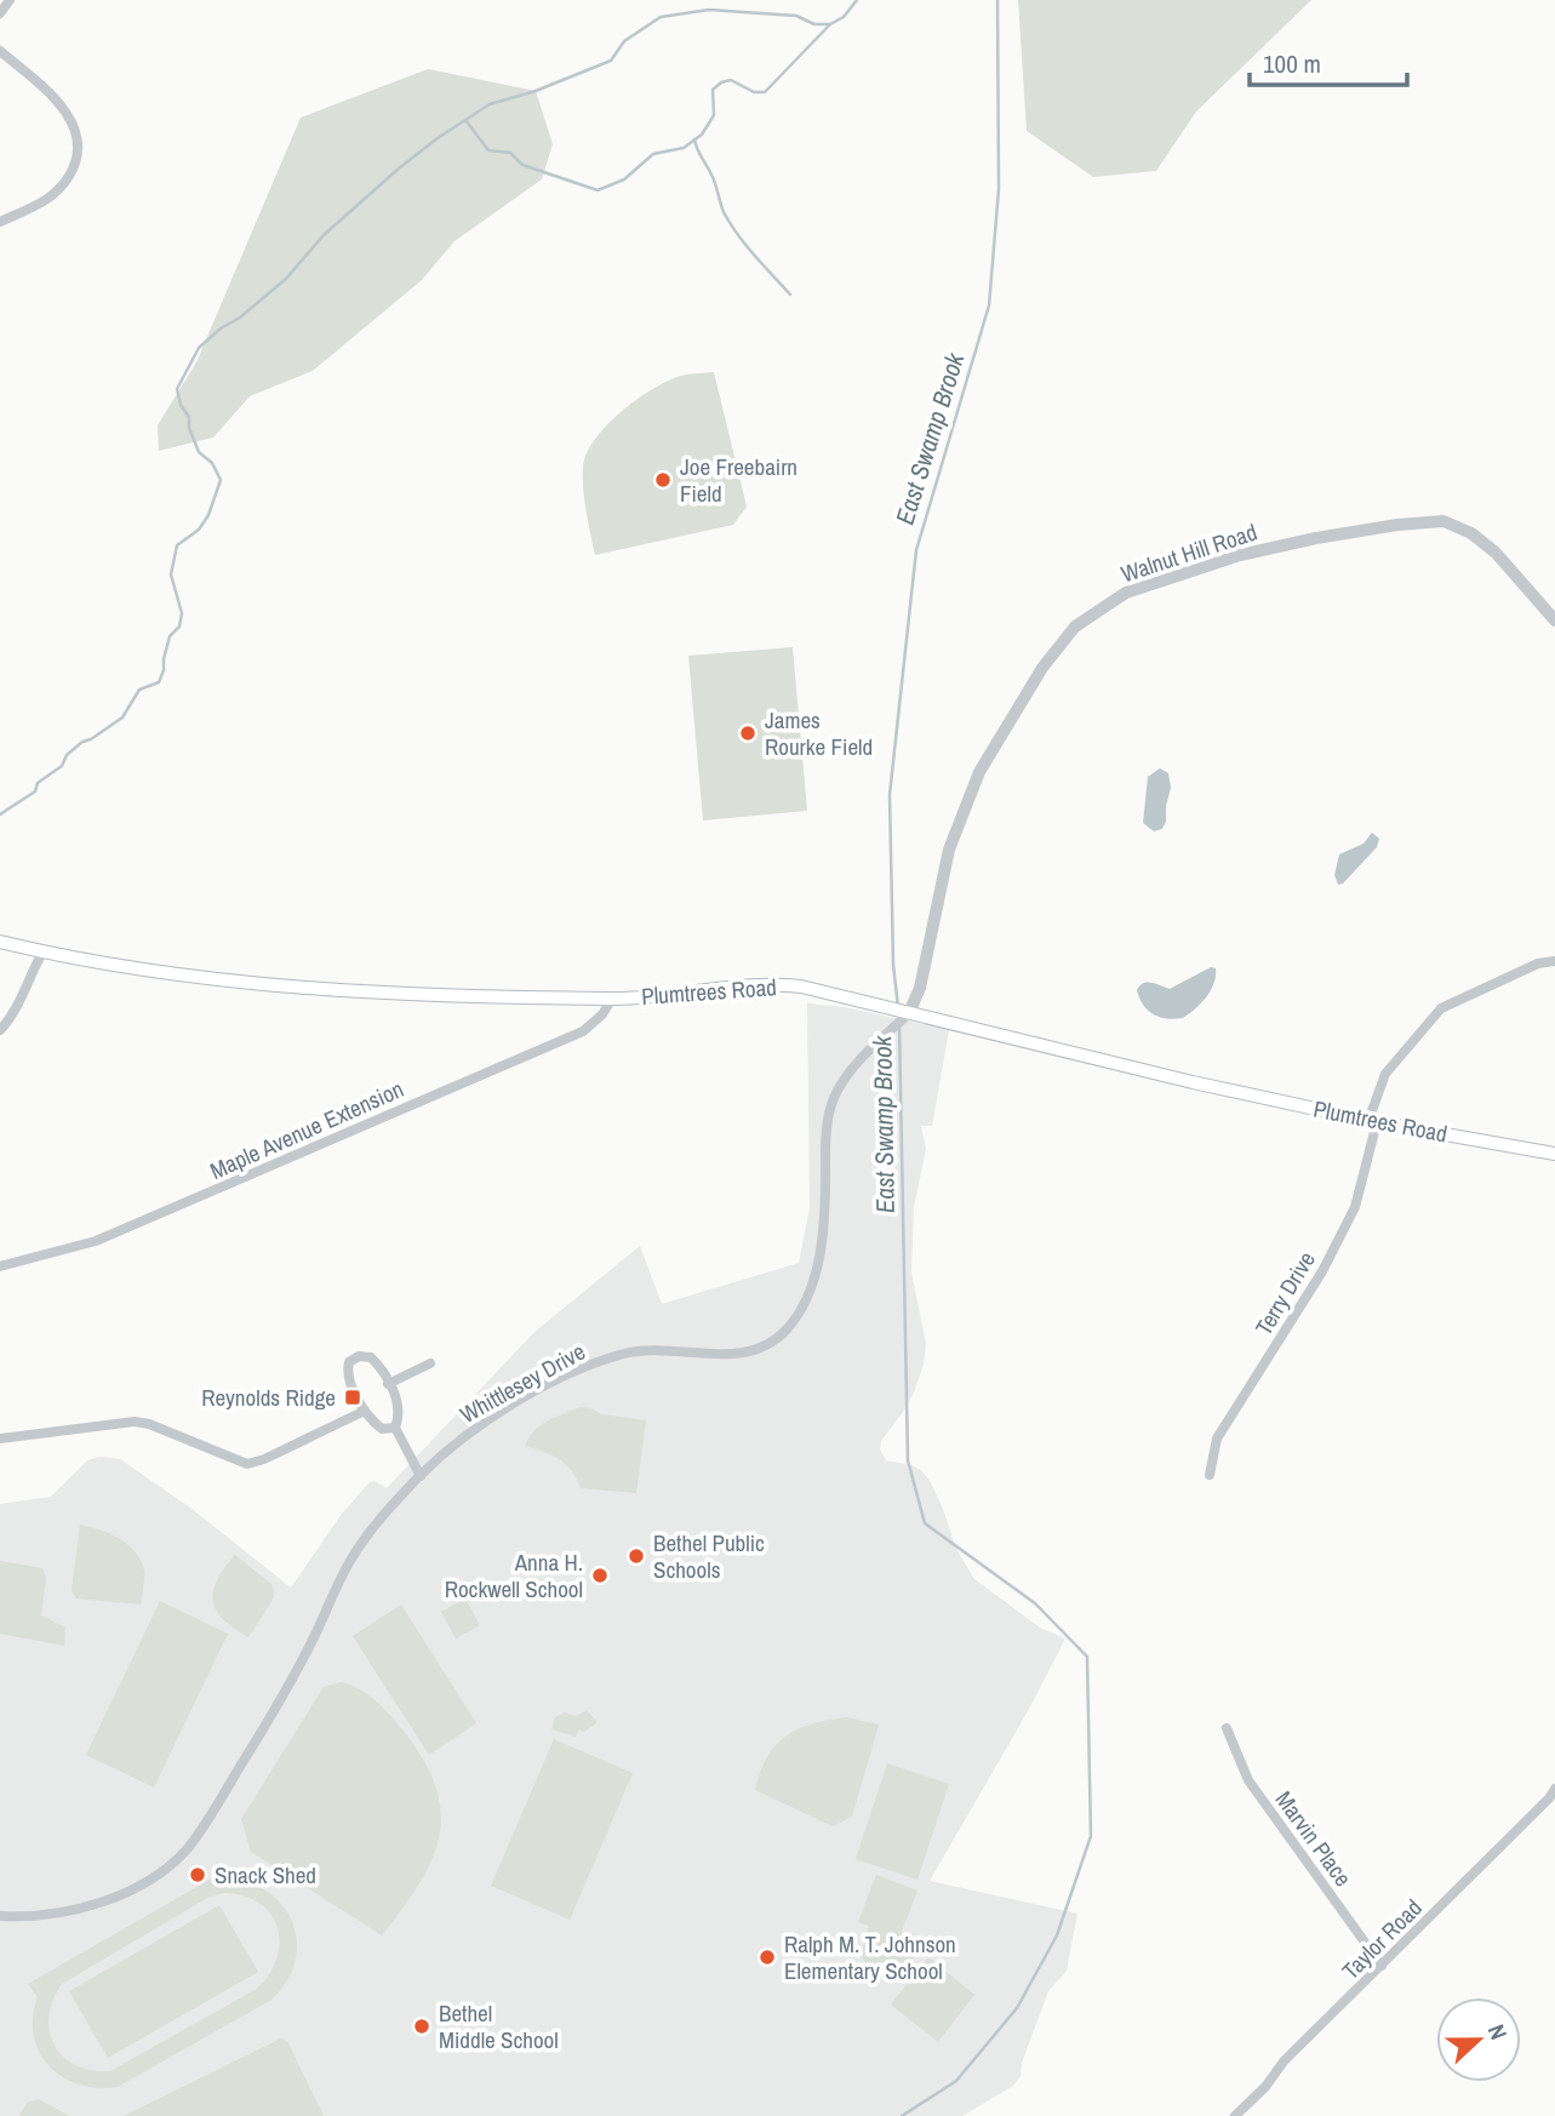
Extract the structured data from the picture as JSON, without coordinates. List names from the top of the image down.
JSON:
{
  "streets": {
    "main road": ["Plumtrees Road"],
    "street": [
      "Walnut Hill Road",
      "Maple Avenue Extension",
      "Terry Drive",
      "Whittlesey Drive",
      "Marvin Place",
      "Taylor Road"
    ]
  },
  "crossings": [
    ["Walnut Hill Road", "Plumtrees Road"],
    ["Walnut Hill Road", "Whittlesey Drive"],
    ["Plumtrees Road", "Maple Avenue Extension"],
    ["Plumtrees Road", "Terry Drive"],
    ["Plumtrees Road", "Whittlesey Drive"],
    ["Marvin Place", "Taylor Road"]
  ],
  "water": ["East Swamp Brook"],
  "places": {
    "other": [
      "Joe Freebairn Field",
      "James Rourke Field",
      "Bethel Public Schools",
      "Anna H. Rockwell School",
      "Snack Shed",
      "Ralph M. T. Johnson Elementary School",
      "Bethel Middle School"
    ],
    "transit": ["Reynolds Ridge"]
  },
  "scale_bar": "100 m",
  "north": "right"
}
